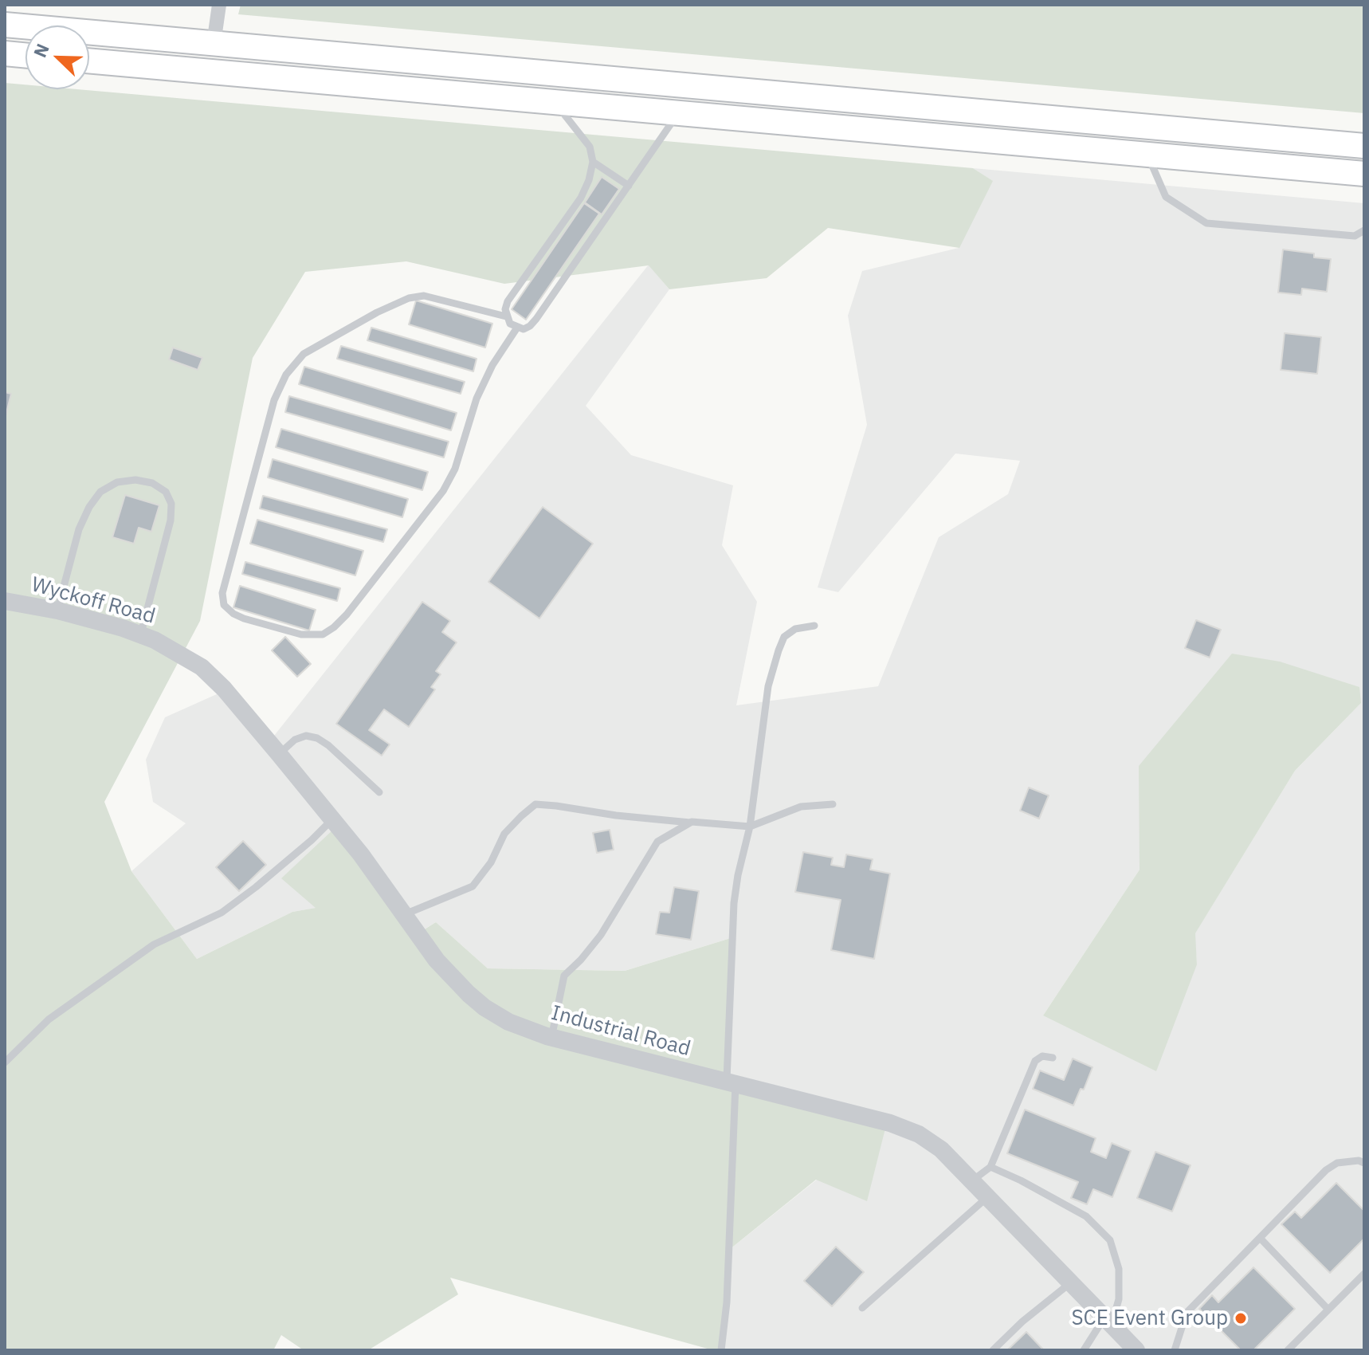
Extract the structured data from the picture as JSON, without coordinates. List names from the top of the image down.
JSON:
{
  "streets": {
    "street": ["Wyckoff Road", "Industrial Road"]
  },
  "crossings": [
    ["Wyckoff Road", "Industrial Road"]
  ],
  "places": ["SCE Event Group"],
  "north": "top left"
}
